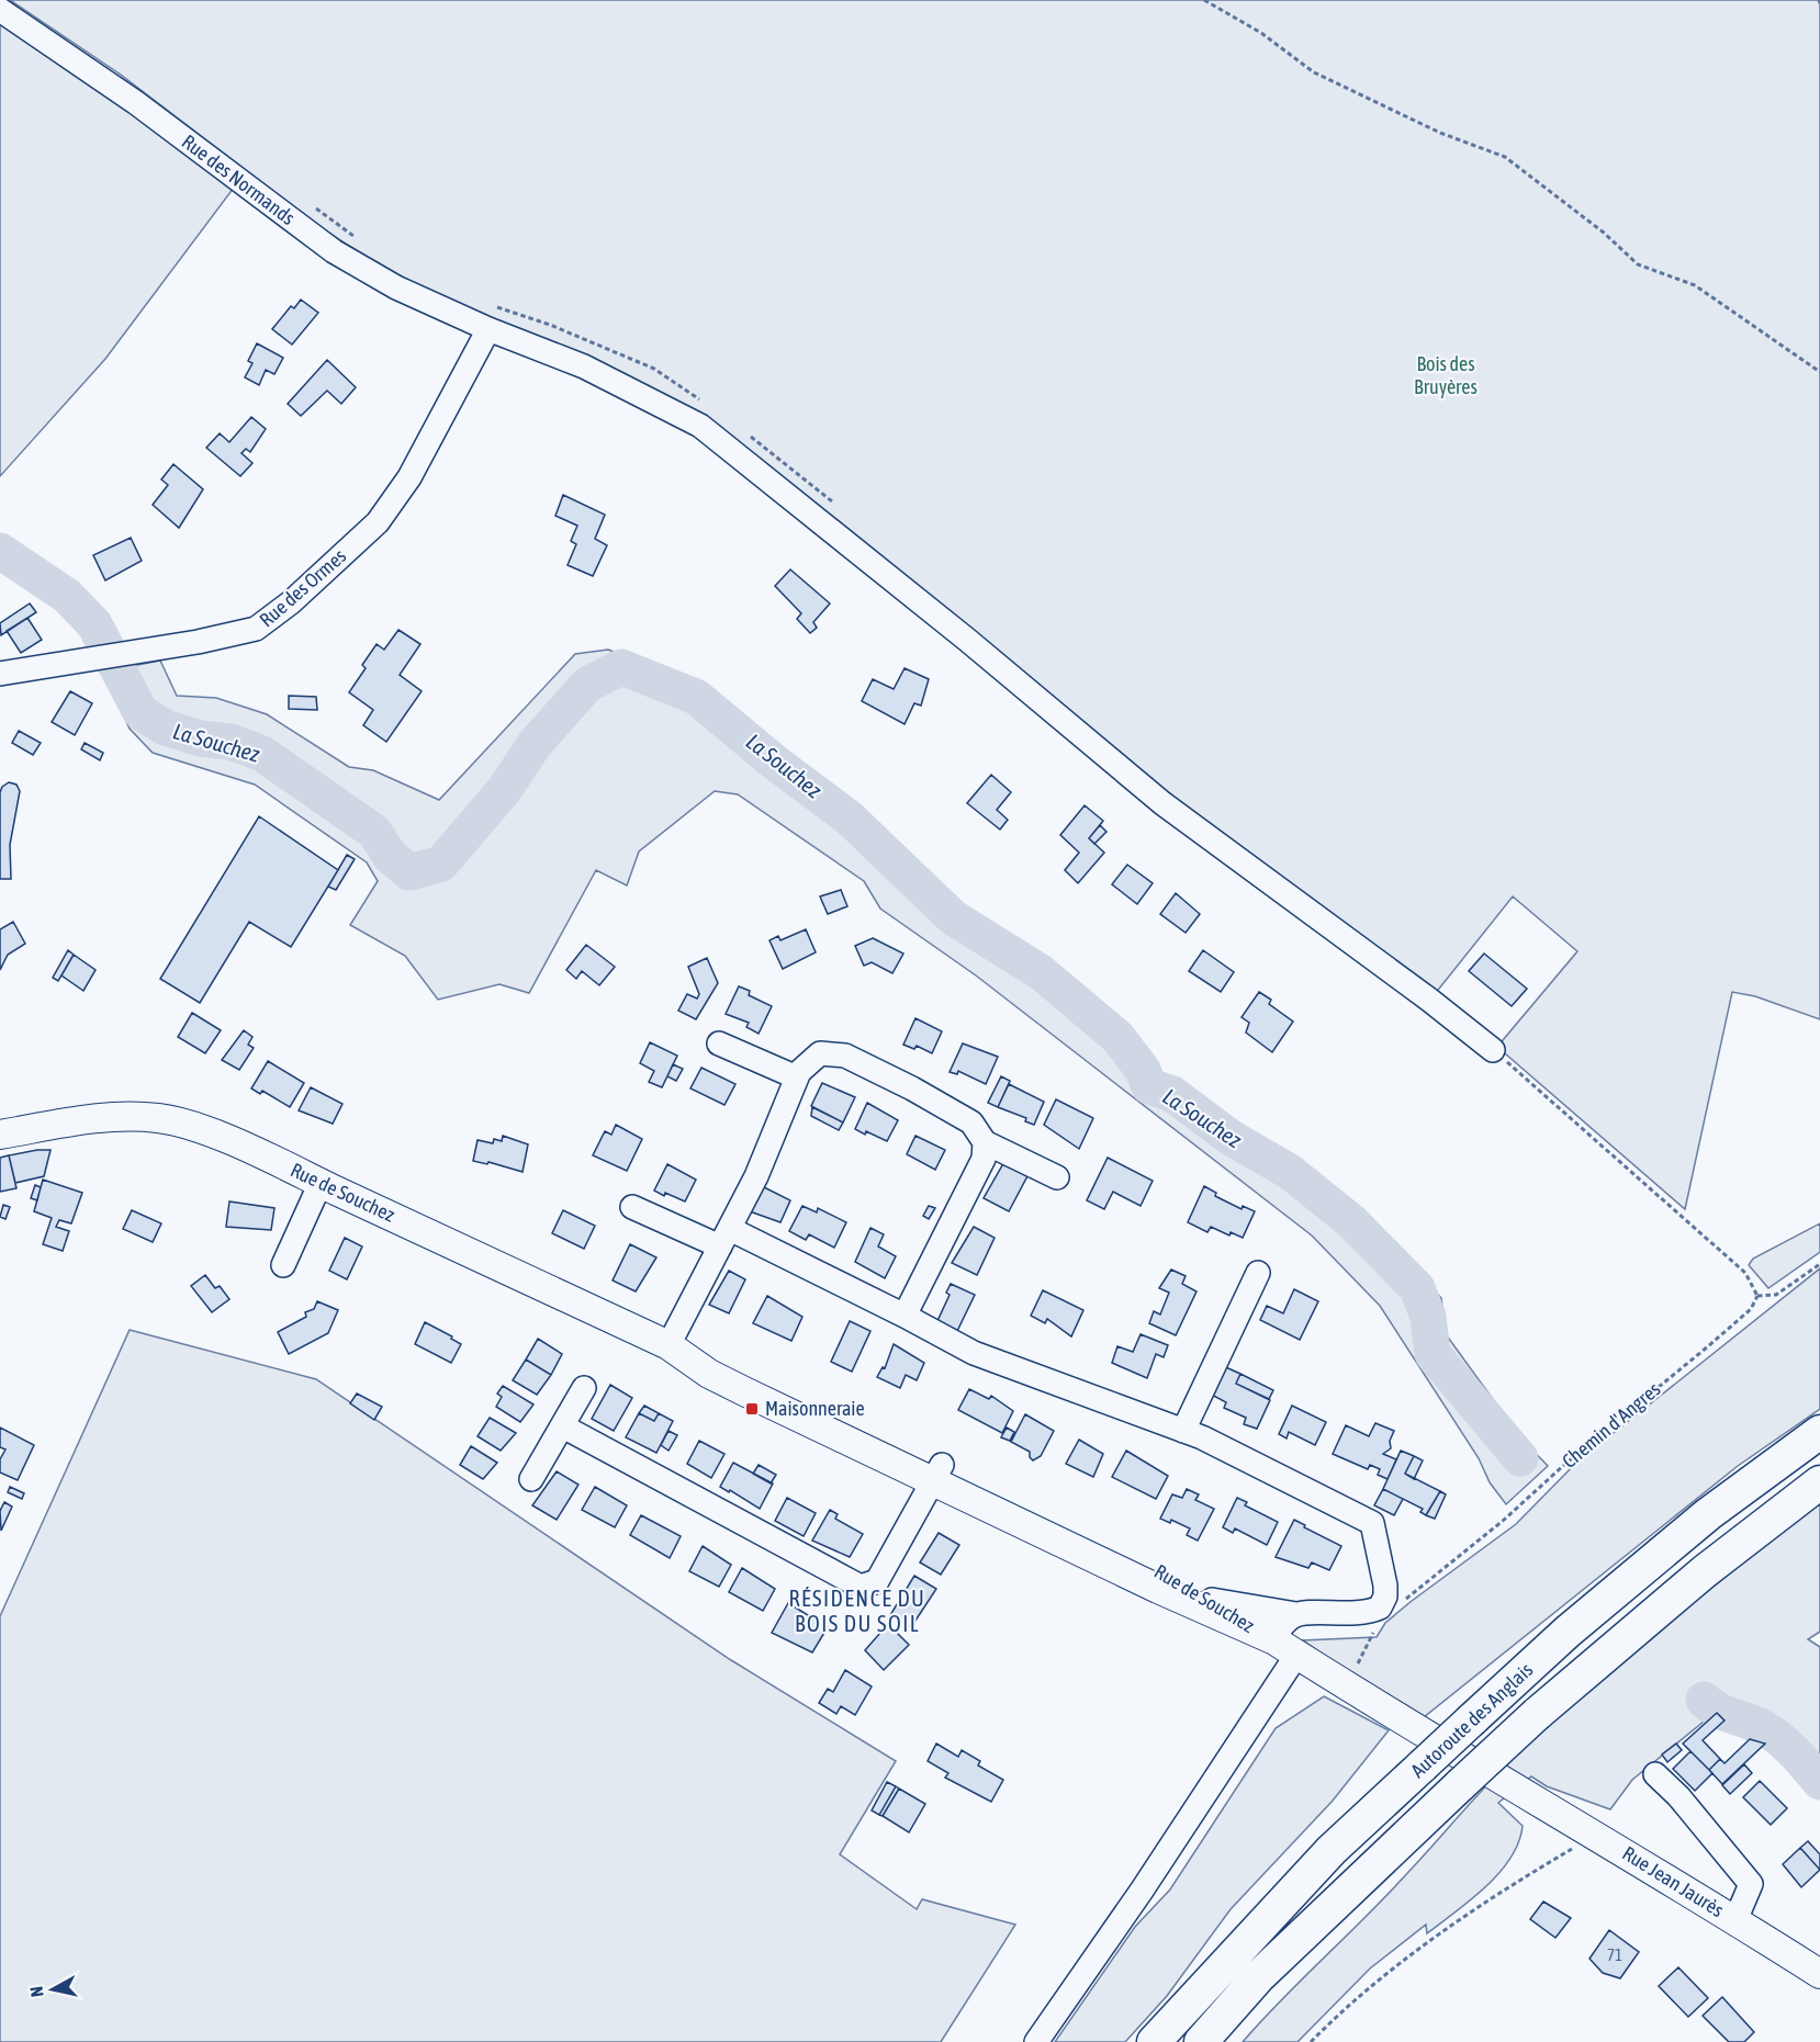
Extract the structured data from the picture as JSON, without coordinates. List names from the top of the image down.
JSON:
{
  "streets": {
    "highway": ["Autoroute des Anglais"],
    "main road": ["Rue de Souchez", "Rue Jean Jaurès"],
    "street": ["Rue des Normands", "Rue des Ormes"],
    "path": ["Chemin d'Angres"]
  },
  "crossings": [
    ["Rue des Normands", "Rue des Ormes"],
    ["Rue de Souchez", "Rue Jean Jaurès"]
  ],
  "districts": ["RÉSIDENCE DU BOIS DU SOIL"],
  "water": ["La Souchez"],
  "parks": ["Bois des Bruyères"],
  "places": {
    "transit": ["Maisonneraie"]
  },
  "house_numbers": ["71"],
  "north": "left"
}
